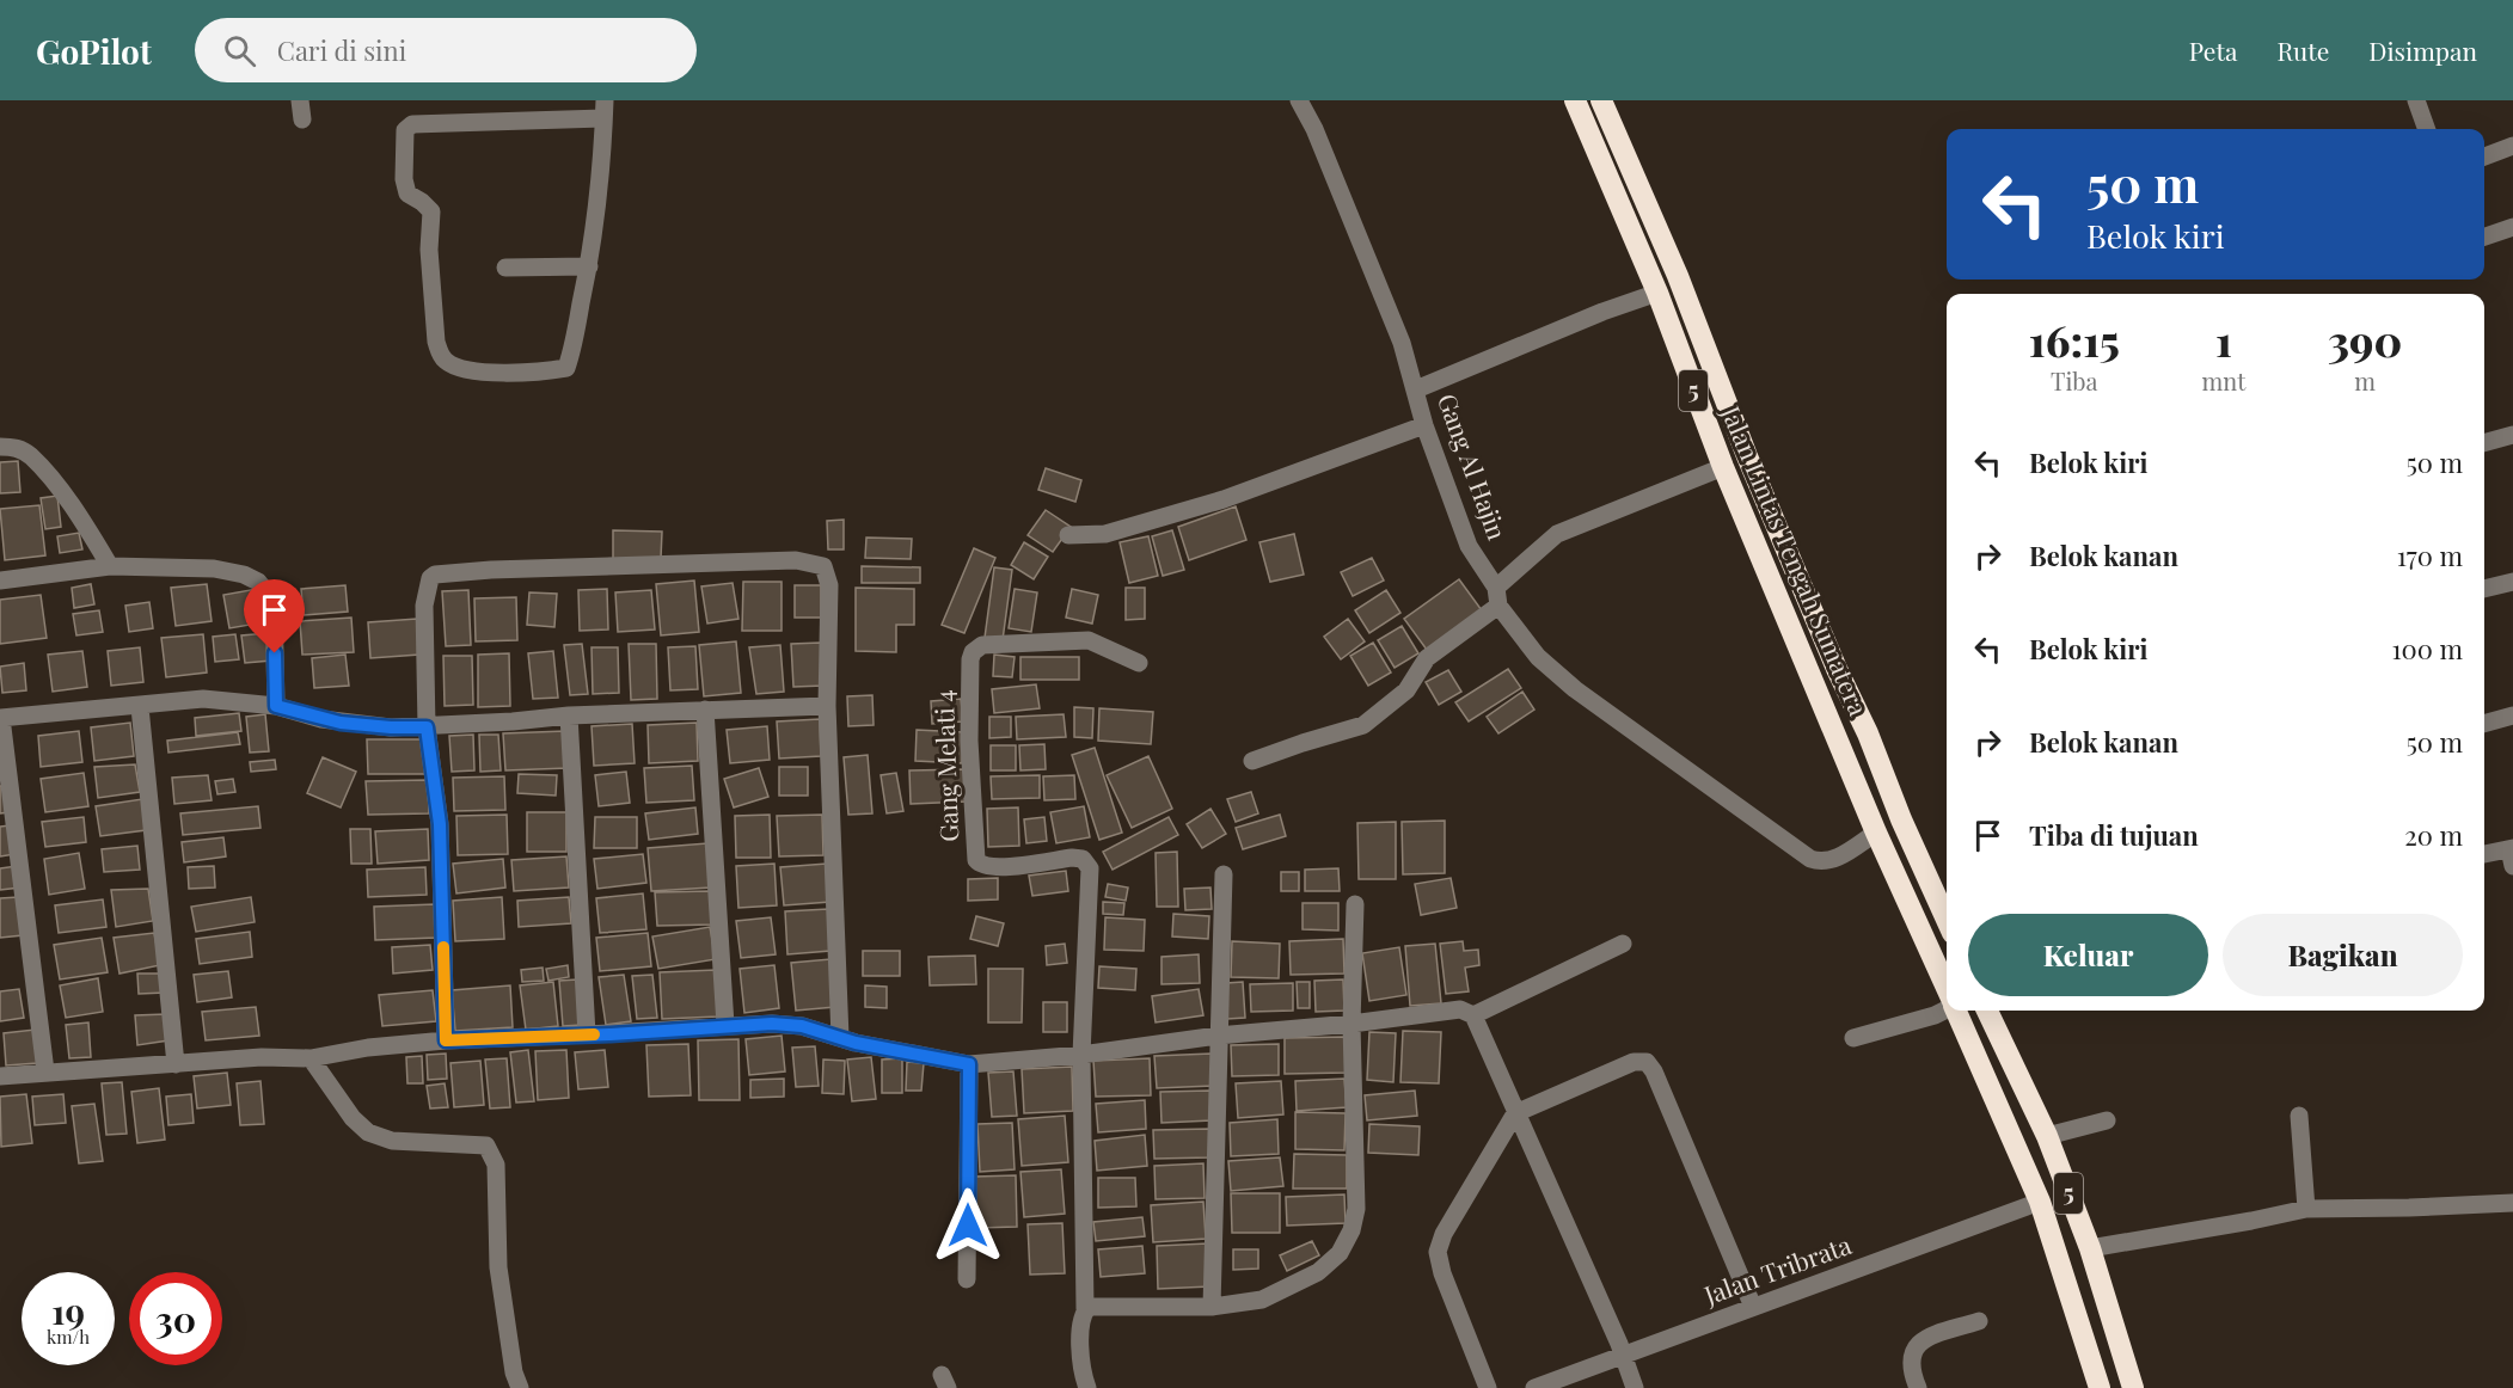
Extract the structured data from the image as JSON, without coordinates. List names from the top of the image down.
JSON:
{
  "streets": {
    "highway": ["5", "Jalan Lintas Tengah Sumatera"],
    "street": ["Gang Al Hajin", "Gang Melati 4", "Jalan Tribrata"]
  },
  "crossings": [
    ["Gang Al Hajin", "Jalan Lintas Tengah Sumatera"],
    ["Jalan Lintas Tengah Sumatera", "Jalan Tribrata"]
  ],
  "page": {
    "header": "GoPilot",
    "search": "Cari di sini",
    "nav": ["Peta", "Rute", "Disimpan"],
    "turn": ["50 m", "Belok kiri"],
    "eta": [
      "16:15",
      "Tiba",
      "1",
      "mnt",
      "390",
      "m"
    ],
    "list": [
      {
        "name": "Belok kiri",
        "value": "50 m"
      },
      {
        "name": "Belok kanan",
        "value": "170 m"
      },
      {
        "name": "Belok kiri",
        "value": "100 m"
      },
      {
        "name": "Belok kanan",
        "value": "50 m"
      },
      {
        "name": "Tiba di tujuan",
        "value": "20 m"
      }
    ],
    "buttons": ["Keluar", "Bagikan"],
    "speed": "19 km/h",
    "limit": "30"
  }
}
